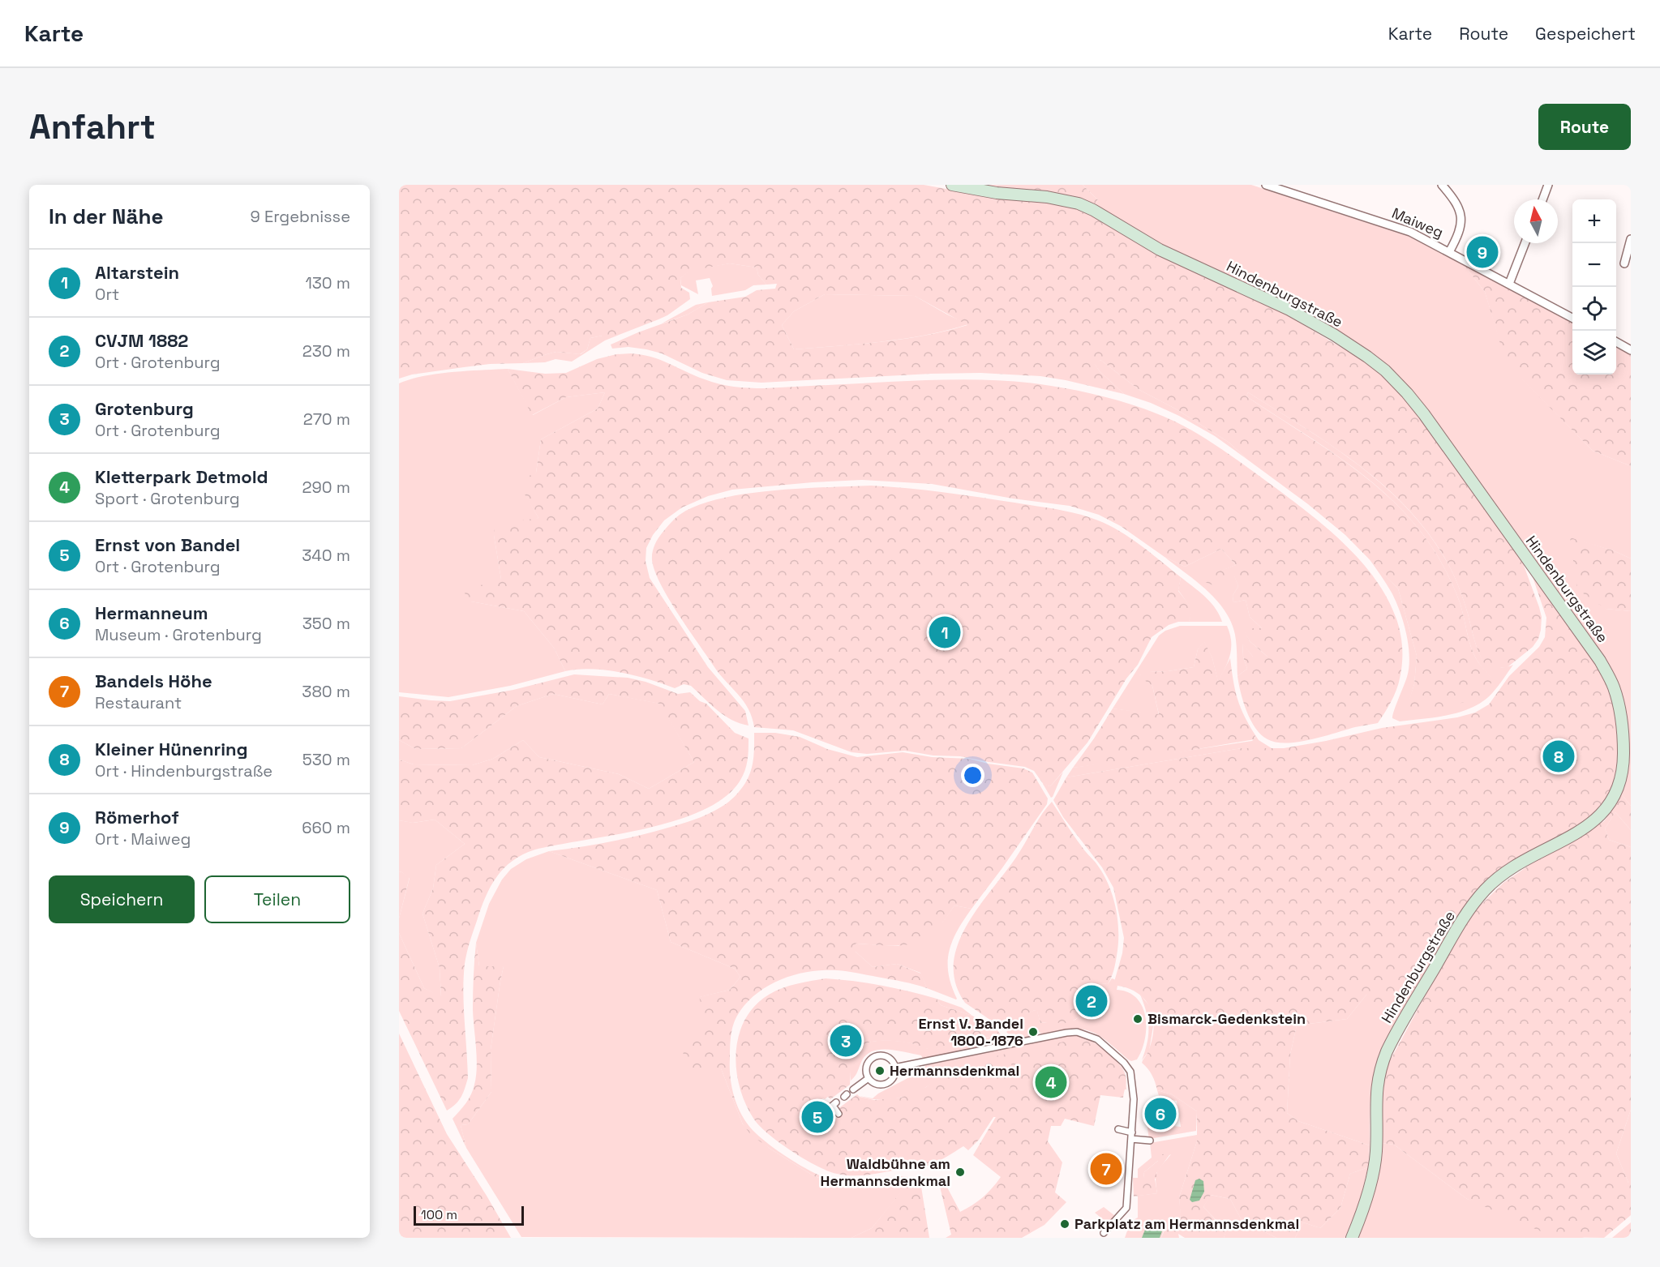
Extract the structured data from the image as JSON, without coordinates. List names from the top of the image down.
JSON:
{
  "streets": {
    "main road": ["Hindenburgstraße"],
    "street": ["Maiweg"]
  },
  "places": [
    "Bismarck-Gedenkstein",
    "Ernst V. Bandel 1800-1876",
    "Hermannsdenkmal",
    "Waldbühne am Hermannsdenkmal",
    "Parkplatz am Hermannsdenkmal"
  ],
  "scale_bar": "100 m",
  "north": "top",
  "page": {
    "header": "Karte",
    "nav": ["Karte", "Route", "Gespeichert"],
    "buttons": [
      "Route",
      ["Speichern", "Teilen"]
    ],
    "title": "Anfahrt",
    "heading": ["In der Nähe", "9 Ergebnisse"],
    "map_buttons": ["+", "−"],
    "pins": [
      "9",
      "1",
      "8",
      "2",
      "3",
      "4",
      "6",
      "5",
      "7"
    ],
    "list": [
      {
        "mark": "1",
        "name": "Altarstein",
        "note": "Ort",
        "value": "130 m"
      },
      {
        "mark": "2",
        "name": "CVJM 1882",
        "note": "Ort · Grotenburg",
        "value": "230 m"
      },
      {
        "mark": "3",
        "name": "Grotenburg",
        "note": "Ort · Grotenburg",
        "value": "270 m"
      },
      {
        "mark": "4",
        "name": "Kletterpark Detmold",
        "note": "Sport · Grotenburg",
        "value": "290 m"
      },
      {
        "mark": "5",
        "name": "Ernst von Bandel",
        "note": "Ort · Grotenburg",
        "value": "340 m"
      },
      {
        "mark": "6",
        "name": "Hermanneum",
        "note": "Museum · Grotenburg",
        "value": "350 m"
      },
      {
        "mark": "7",
        "name": "Bandels Höhe",
        "note": "Restaurant",
        "value": "380 m"
      },
      {
        "mark": "8",
        "name": "Kleiner Hünenring",
        "note": "Ort · Hindenburgstraße",
        "value": "530 m"
      },
      {
        "mark": "9",
        "name": "Römerhof",
        "note": "Ort · Maiweg",
        "value": "660 m"
      }
    ],
    "scale": "100 m"
  }
}
